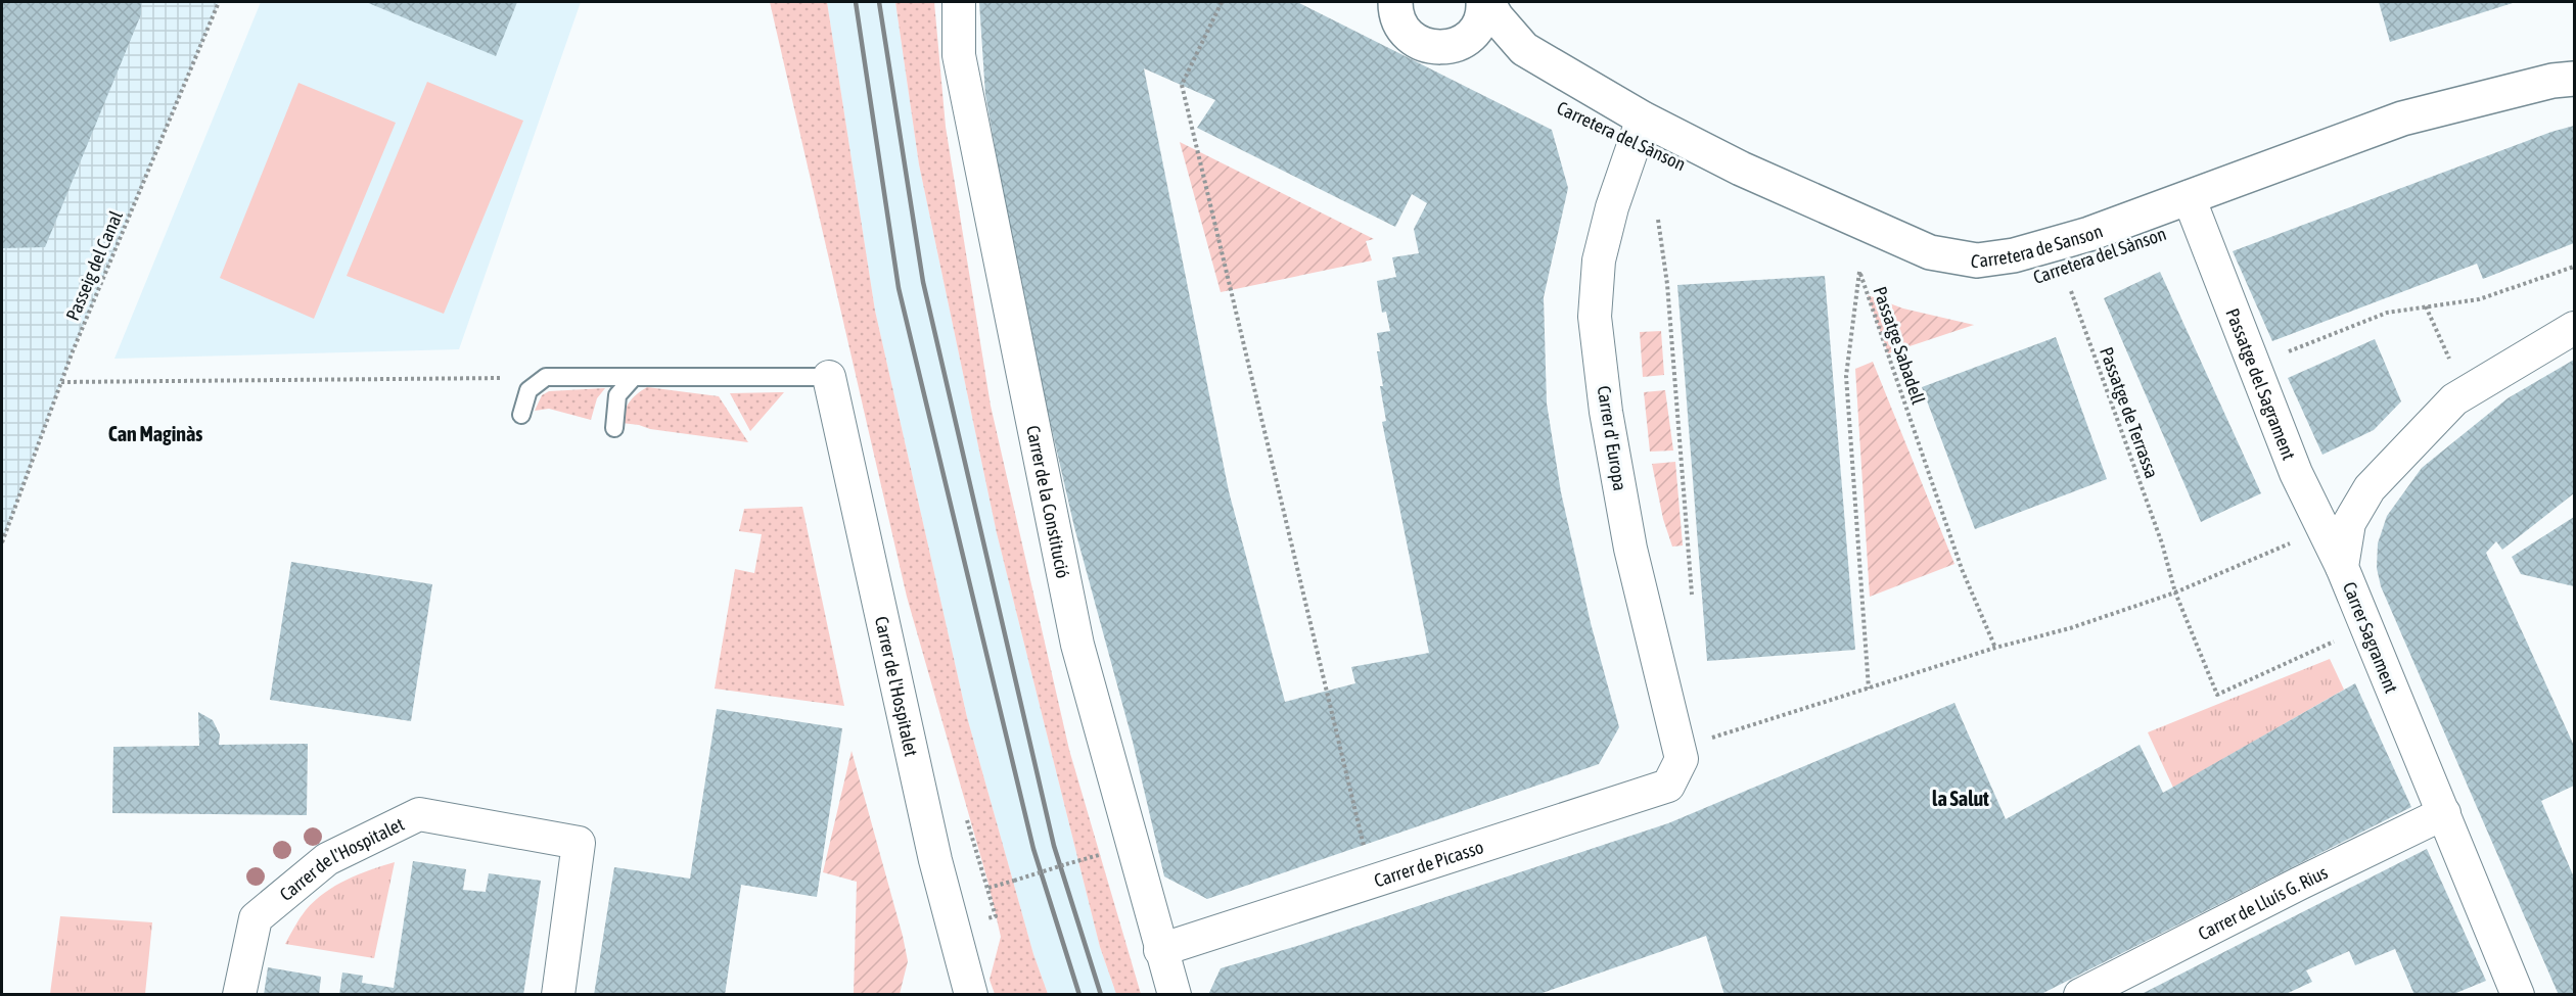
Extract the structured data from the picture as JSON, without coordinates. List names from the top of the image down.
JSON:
{
  "streets": {
    "street": [
      "Carretera de Sanson",
      "Passatge del Sagrament",
      "Carrer d' Europa",
      "Carrer de la Constitució",
      "Carrer Sagrament",
      "Carrer de l'Hospitalet",
      "Carrer de Picasso",
      "Carrer de Lluís G. Rius"
    ],
    "path": ["Passeig del Canal", "Passatge Sabadell", "Passatge de Terrassa"]
  },
  "crossings": [
    ["Carretera de Sanson", "Passatge del Sagrament"],
    ["Carretera de Sanson", "Carrer d' Europa"],
    ["Passatge del Sagrament", "Carrer Sagrament"],
    ["Passatge de Terrassa", "Carrer Sagrament"],
    ["Carrer d' Europa", "Carrer de Picasso"],
    ["Carrer de la Constitució", "Carrer de Picasso"],
    ["Carrer Sagrament", "Carrer de Lluís G. Rius"]
  ],
  "districts": ["Can Maginàs", "la Salut"]
}
